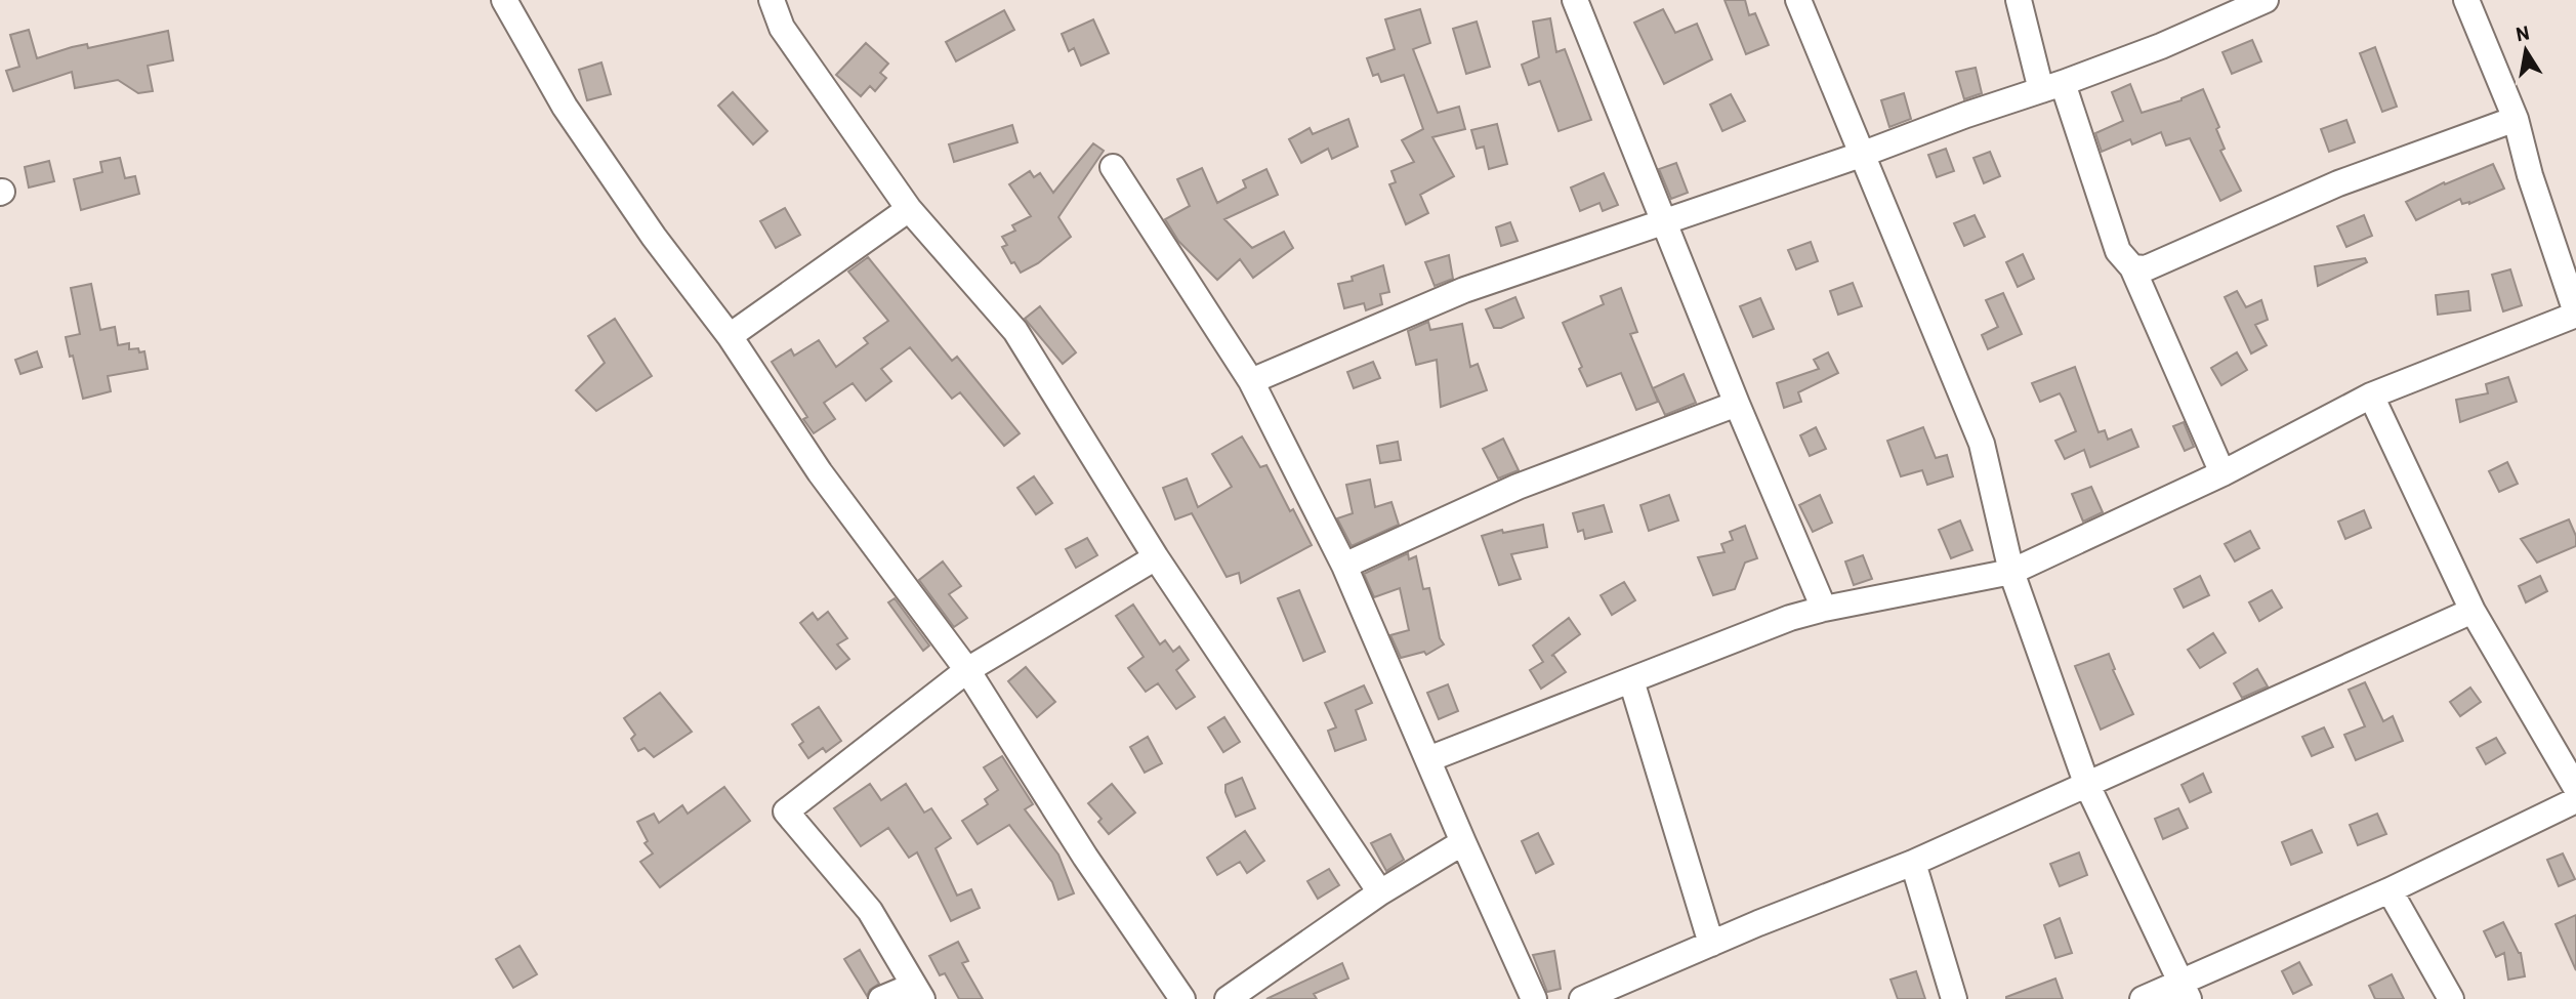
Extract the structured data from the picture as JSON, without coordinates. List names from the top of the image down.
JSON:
{
  "north": "top"
}
